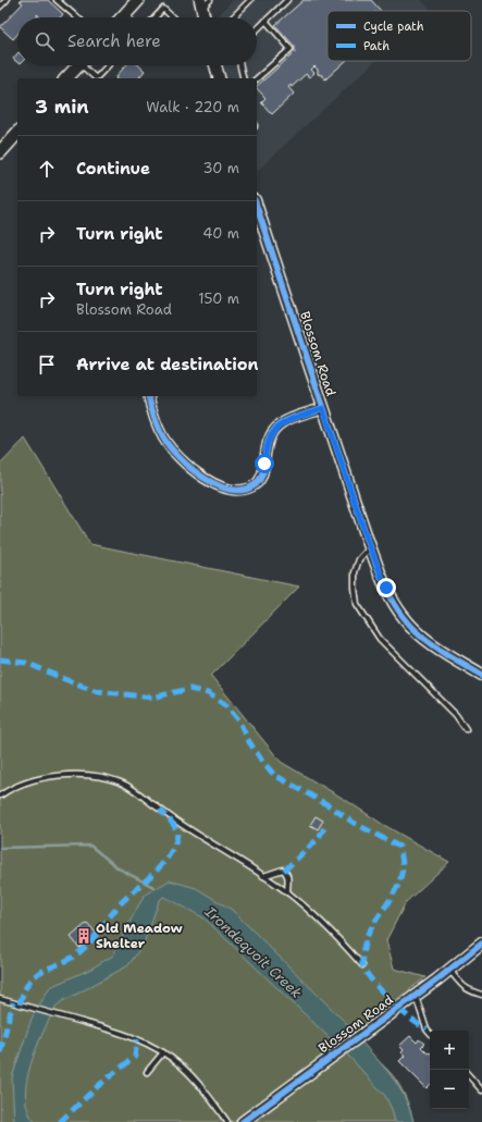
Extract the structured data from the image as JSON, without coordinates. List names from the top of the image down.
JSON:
{
  "streets": {
    "street": ["Blossom Road"]
  },
  "water": ["Irondequoit Creek"],
  "places": {
    "building": ["Old Meadow Shelter"]
  },
  "legend": ["Cycle path", "Path"],
  "page": {
    "search": "Search here",
    "heading": ["3 min", "Walk · 220 m"],
    "list": [
      ["Continue", "30 m"],
      ["Turn right", "40 m"],
      ["Turn right", "Blossom Road", "150 m"],
      "Arrive at destination"
    ],
    "map_buttons": ["+", "−"]
  }
}
